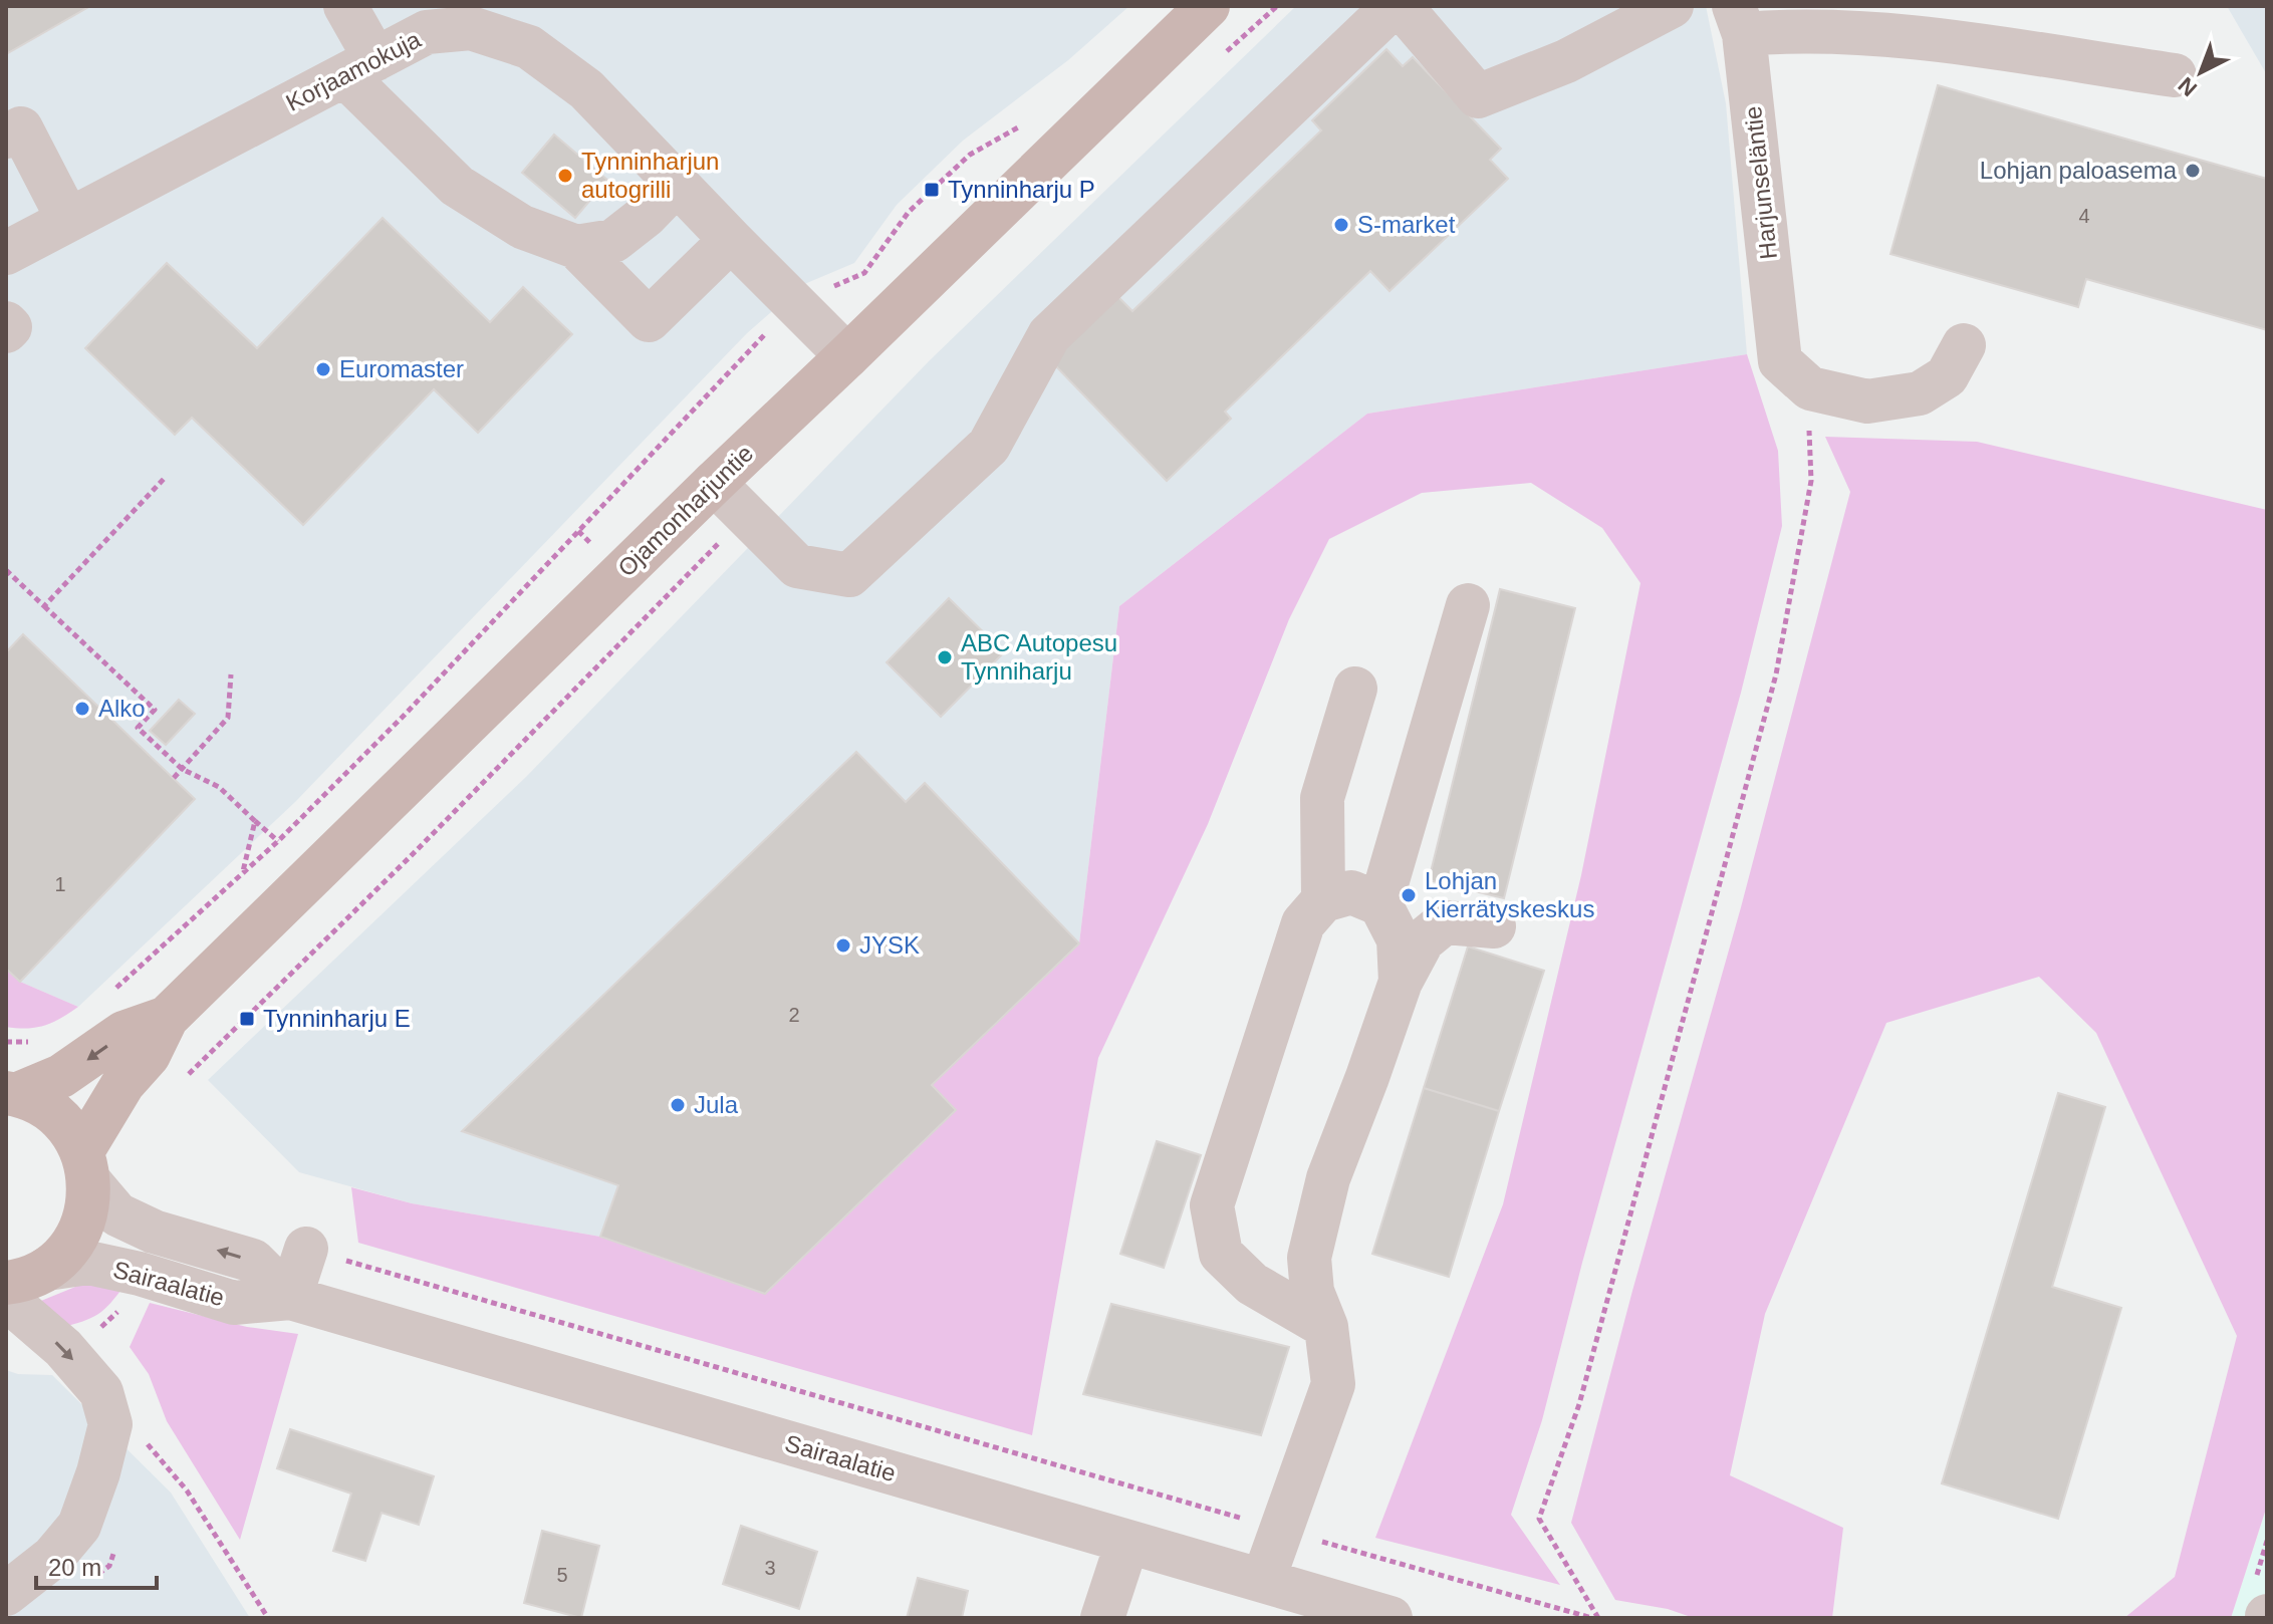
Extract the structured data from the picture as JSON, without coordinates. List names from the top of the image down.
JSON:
{
  "streets": {
    "main road": ["Ojamonharjuntie"],
    "street": ["Korjaamokuja", "Harjunseläntie", "Sairaalatie"]
  },
  "crossings": [
    ["Korjaamokuja", "Ojamonharjuntie"],
    ["Ojamonharjuntie", "Sairaalatie"]
  ],
  "places": {
    "other": [
      "Lohjan paloasema",
      "Tynninharjun autogrilli",
      "S-market",
      "Euromaster",
      "ABC Autopesu Tynniharju",
      "Alko",
      "Lohjan Kierrätyskeskus",
      "JYSK",
      "Jula"
    ],
    "transit": ["Tynninharju P", "Tynninharju E"]
  },
  "house_numbers": [
    "4",
    "1",
    "2",
    "3",
    "5"
  ],
  "scale_bar": "20 m",
  "north": "bottom left"
}
